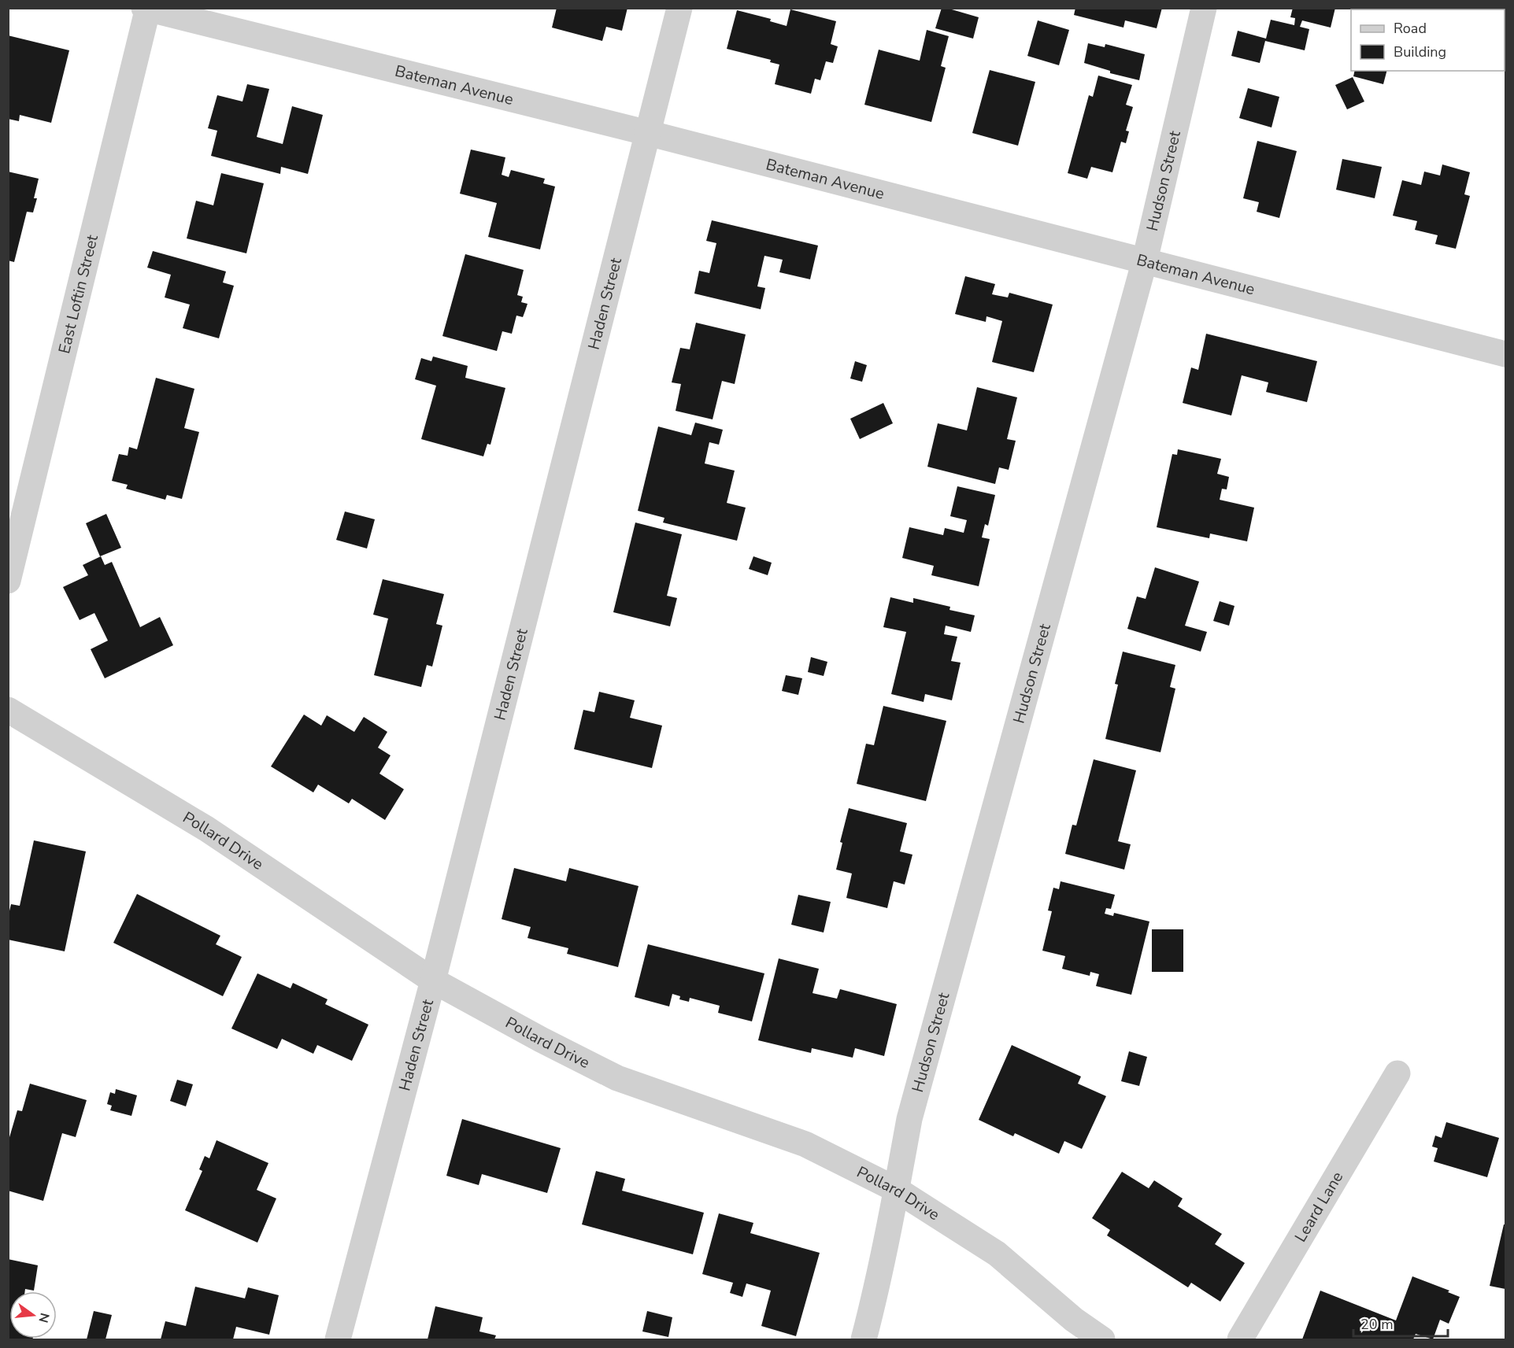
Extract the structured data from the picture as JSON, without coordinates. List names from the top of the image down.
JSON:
{
  "streets": {
    "street": [
      "Bateman Avenue",
      "Hudson Street",
      "East Loftin Street",
      "Haden Street",
      "Pollard Drive",
      "Leard Lane"
    ]
  },
  "crossings": [
    ["Bateman Avenue", "Hudson Street"],
    ["Bateman Avenue", "East Loftin Street"],
    ["Bateman Avenue", "Haden Street"],
    ["Hudson Street", "Pollard Drive"],
    ["Haden Street", "Pollard Drive"]
  ],
  "legend": ["Road", "Building"],
  "scale_bar": "20 m",
  "north": "right"
}
